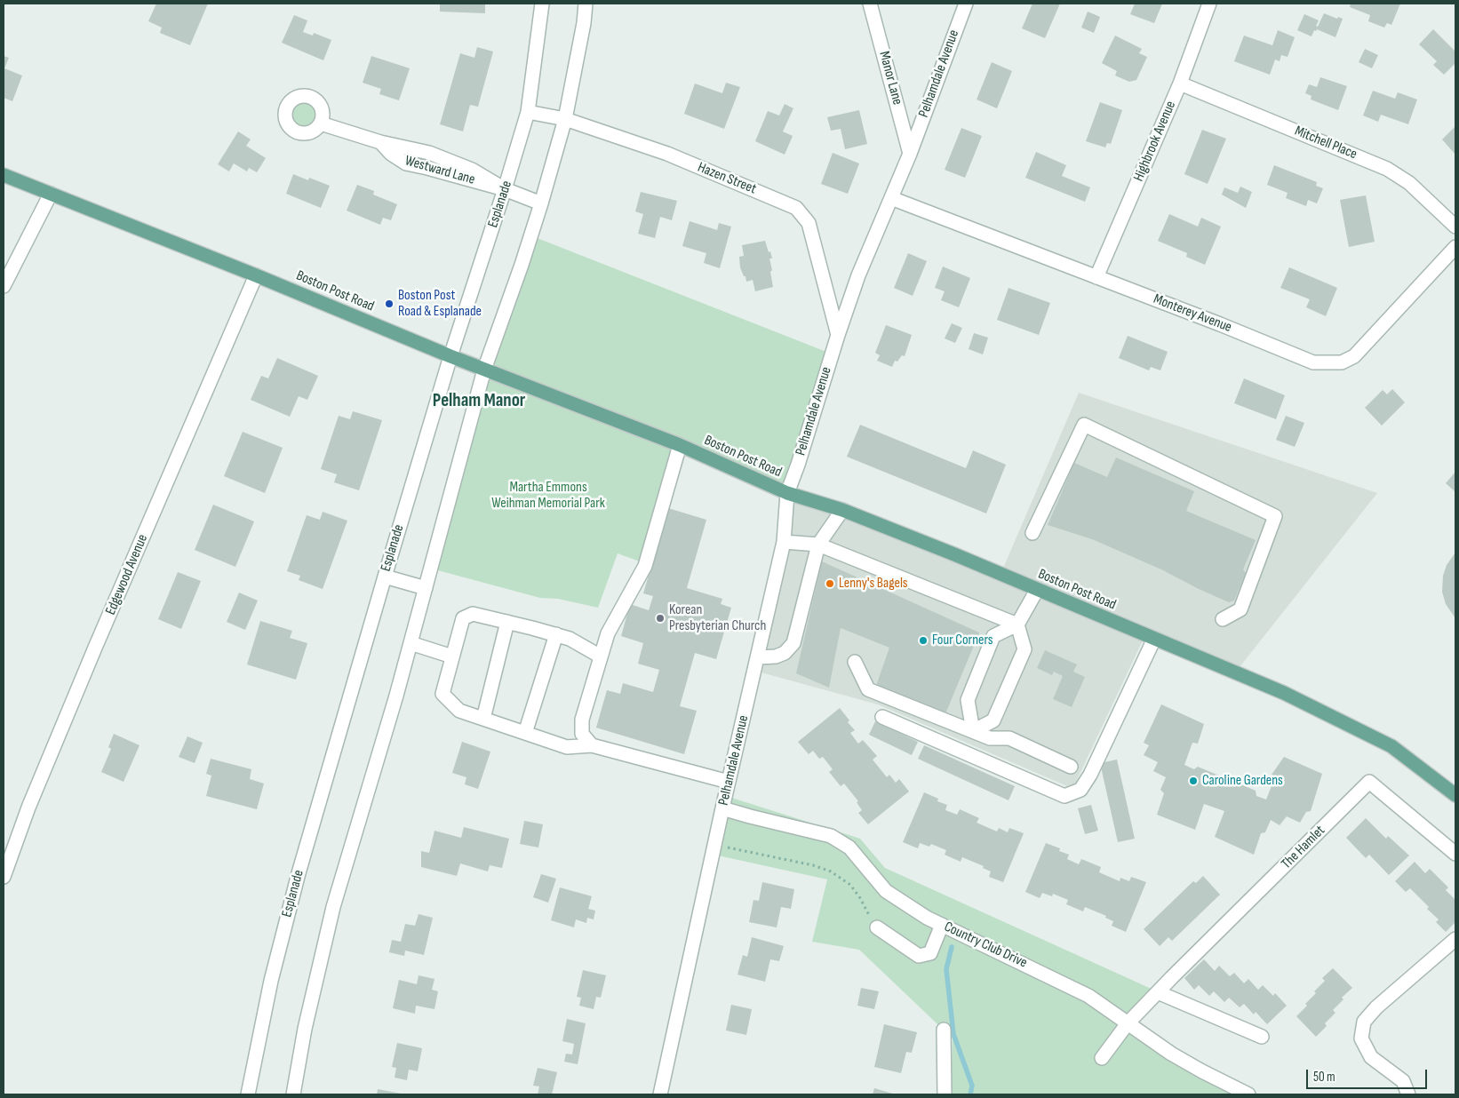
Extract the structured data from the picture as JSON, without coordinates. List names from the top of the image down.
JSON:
{
  "streets": {
    "main road": ["Boston Post Road"],
    "street": [
      "Pelhamdale Avenue",
      "Manor Lane",
      "Highbrook Avenue",
      "Mitchell Place",
      "Westward Lane",
      "Hazen Street",
      "Esplanade",
      "Monterey Avenue",
      "Edgewood Avenue",
      "The Hamlet",
      "Country Club Drive"
    ]
  },
  "crossings": [
    ["Pelhamdale Avenue", "Manor Lane"],
    ["Pelhamdale Avenue", "Hazen Street"],
    ["Pelhamdale Avenue", "Boston Post Road"],
    ["Pelhamdale Avenue", "Monterey Avenue"],
    ["Pelhamdale Avenue", "Country Club Drive"],
    ["Highbrook Avenue", "Mitchell Place"],
    ["Highbrook Avenue", "Monterey Avenue"],
    ["Westward Lane", "Esplanade"],
    ["Hazen Street", "Esplanade"],
    ["Esplanade", "Boston Post Road"],
    ["Boston Post Road", "Edgewood Avenue"],
    ["The Hamlet", "Country Club Drive"]
  ],
  "districts": ["Pelham Manor"],
  "parks": ["Martha Emmons Weihman Memorial Park"],
  "places": [
    "Boston Post Road & Esplanade",
    "Lenny's Bagels",
    "Korean Presbyterian Church",
    "Four Corners",
    "Caroline Gardens"
  ],
  "scale_bar": "50 m"
}
